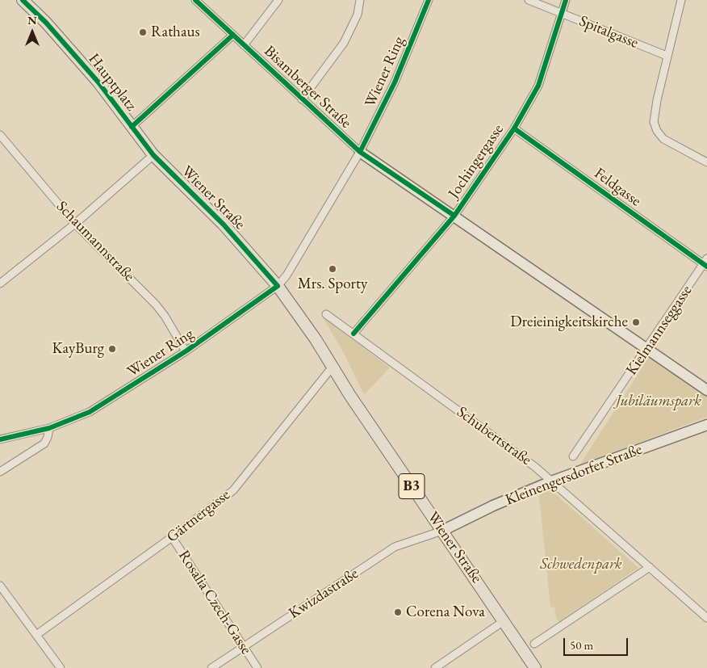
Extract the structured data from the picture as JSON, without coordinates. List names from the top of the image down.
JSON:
{
  "streets": {
    "main road": ["Hauptplatz", "Wiener Straße", "B3"],
    "street": [
      "Spitalgasse",
      "Wiener Ring",
      "Bisamberger Straße",
      "Jochingergasse",
      "Feldgasse",
      "Schaumannstraße",
      "Kielmannseggasse",
      "Schubertstraße",
      "Kleinengersdorfer Straße",
      "Gärtnergasse",
      "Kwizdastraße",
      "Rosalia Czech-Gasse"
    ]
  },
  "crossings": [
    ["Spitalgasse", "Jochingergasse"],
    ["Wiener Ring", "Bisamberger Straße"],
    ["Wiener Ring", "Wiener Straße"],
    ["Wiener Ring", "Schaumannstraße"],
    ["Hauptplatz", "Wiener Straße"],
    ["Bisamberger Straße", "Jochingergasse"],
    ["Bisamberger Straße", "Kielmannseggasse"],
    ["Jochingergasse", "Feldgasse"],
    ["Jochingergasse", "Schubertstraße"],
    ["Feldgasse", "Kielmannseggasse"],
    ["Wiener Straße", "Kleinengersdorfer Straße"],
    ["Wiener Straße", "Gärtnergasse"],
    ["Wiener Straße", "Kwizdastraße"],
    ["Schubertstraße", "Kleinengersdorfer Straße"],
    ["Kleinengersdorfer Straße", "Kwizdastraße"],
    ["Gärtnergasse", "Rosalia Czech-Gasse"],
    ["Kwizdastraße", "Rosalia Czech-Gasse"]
  ],
  "parks": ["Jubiläumspark", "Schwedenpark"],
  "places": [
    "Rathaus",
    "Mrs. Sporty",
    "Dreieinigkeitskirche",
    "KayBurg",
    "Corena Nova"
  ],
  "scale_bar": "50 m",
  "north": "top"
}
